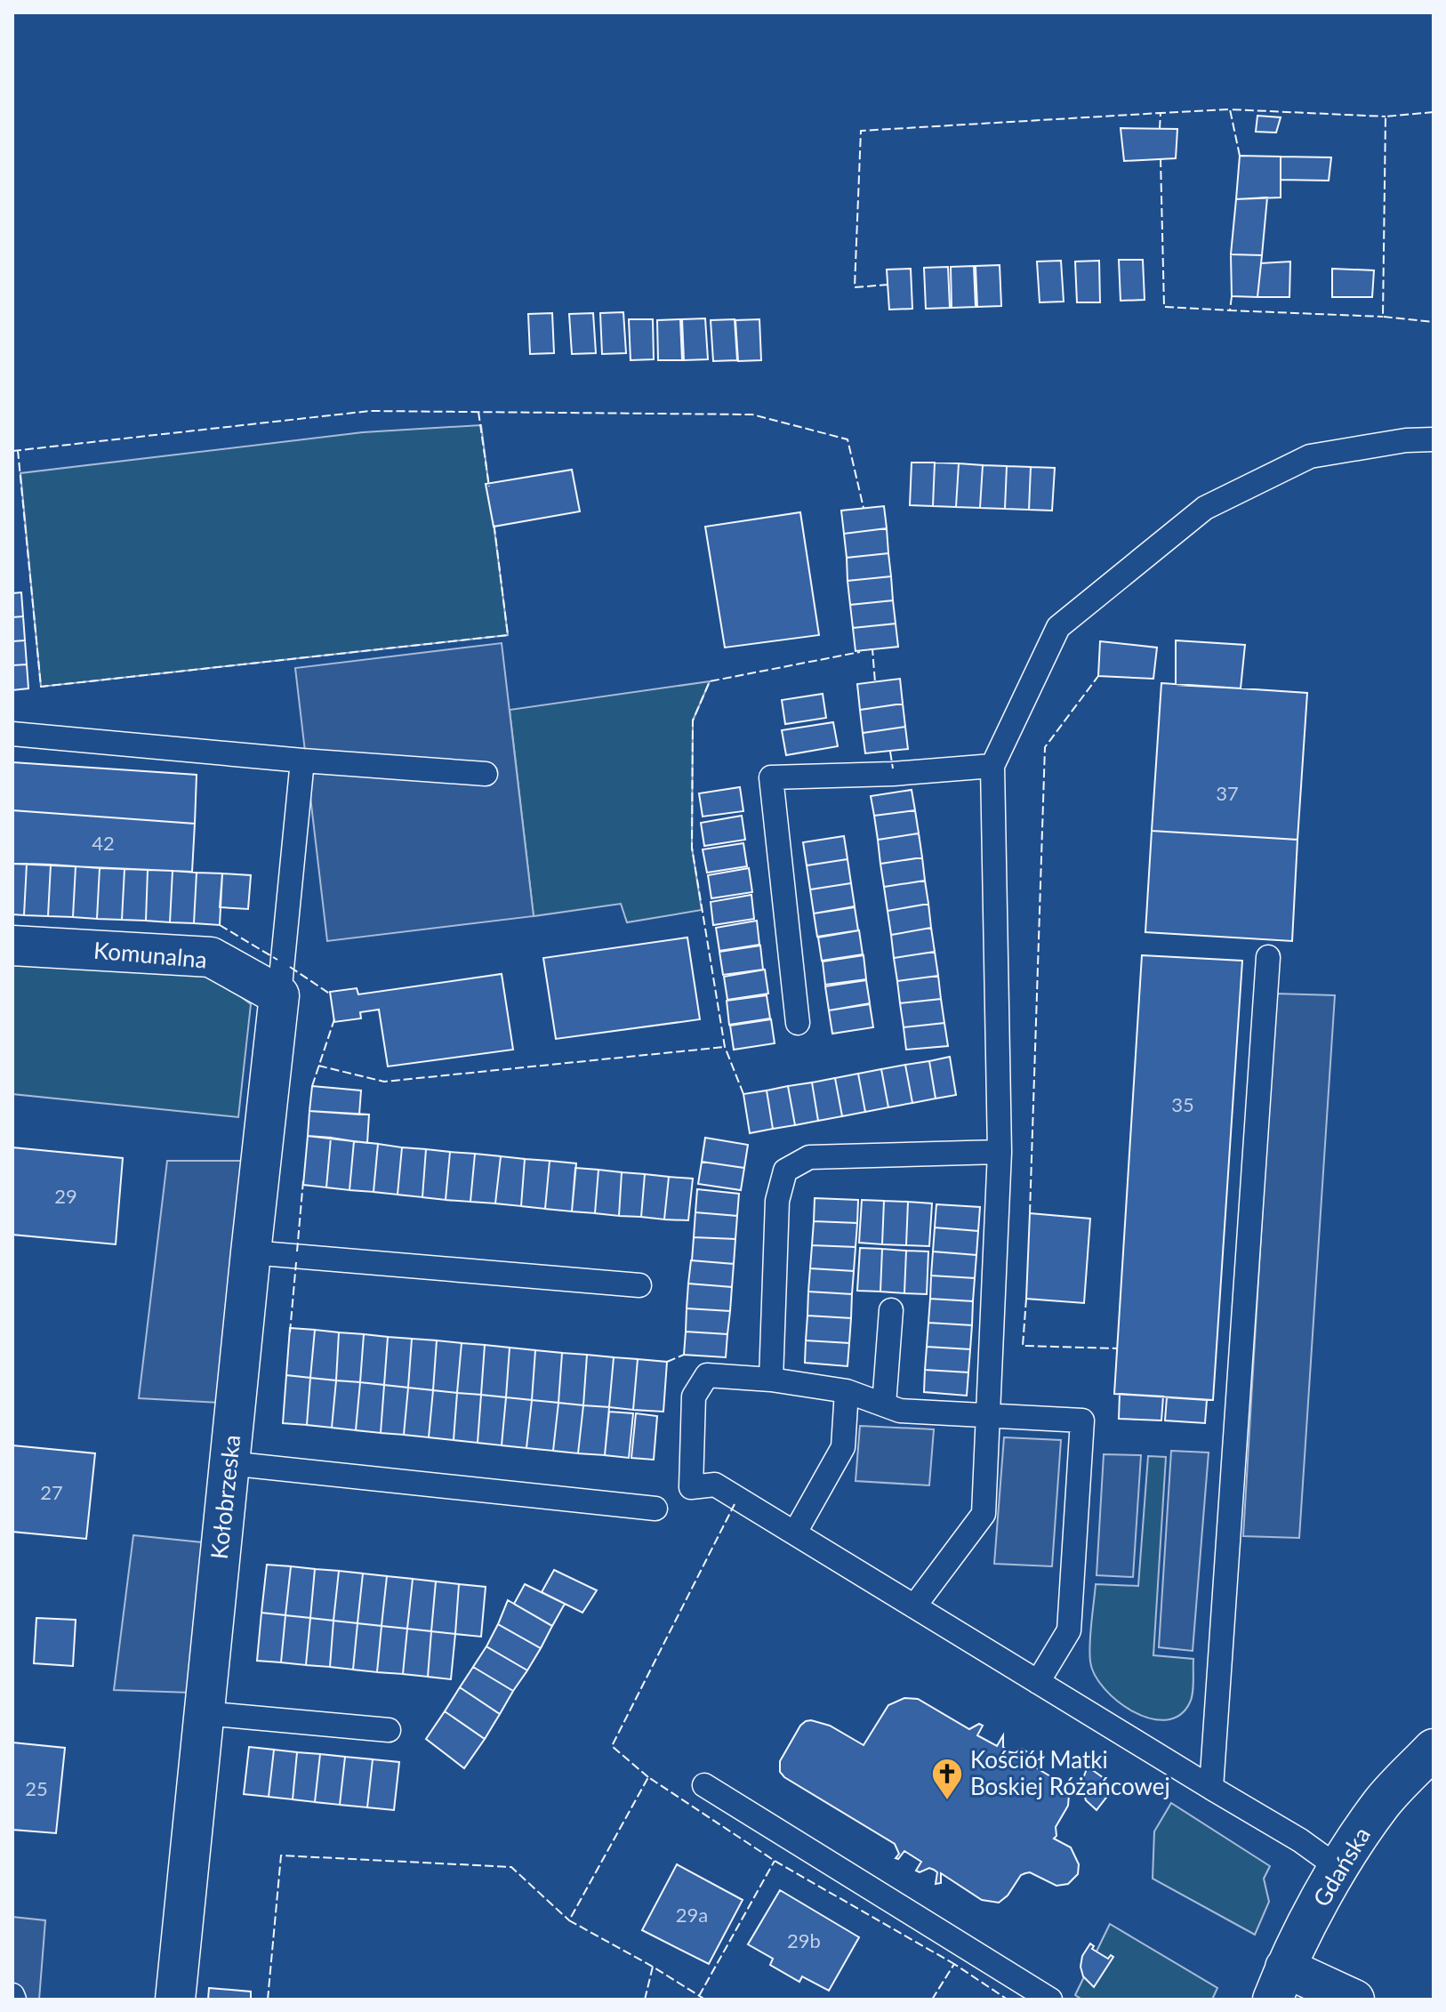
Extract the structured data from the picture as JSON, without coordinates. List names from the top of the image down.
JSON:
{
  "streets": {
    "street": ["Komunalna", "Kołobrzeska", "Gdańska"]
  },
  "crossings": [
    ["Komunalna", "Kołobrzeska"]
  ],
  "places": {
    "church": ["Kościół Matki Boskiej Różańcowej"]
  },
  "house_numbers": [
    "37",
    "42",
    "35",
    "29",
    "27",
    "25",
    "29a",
    "29b"
  ]
}
